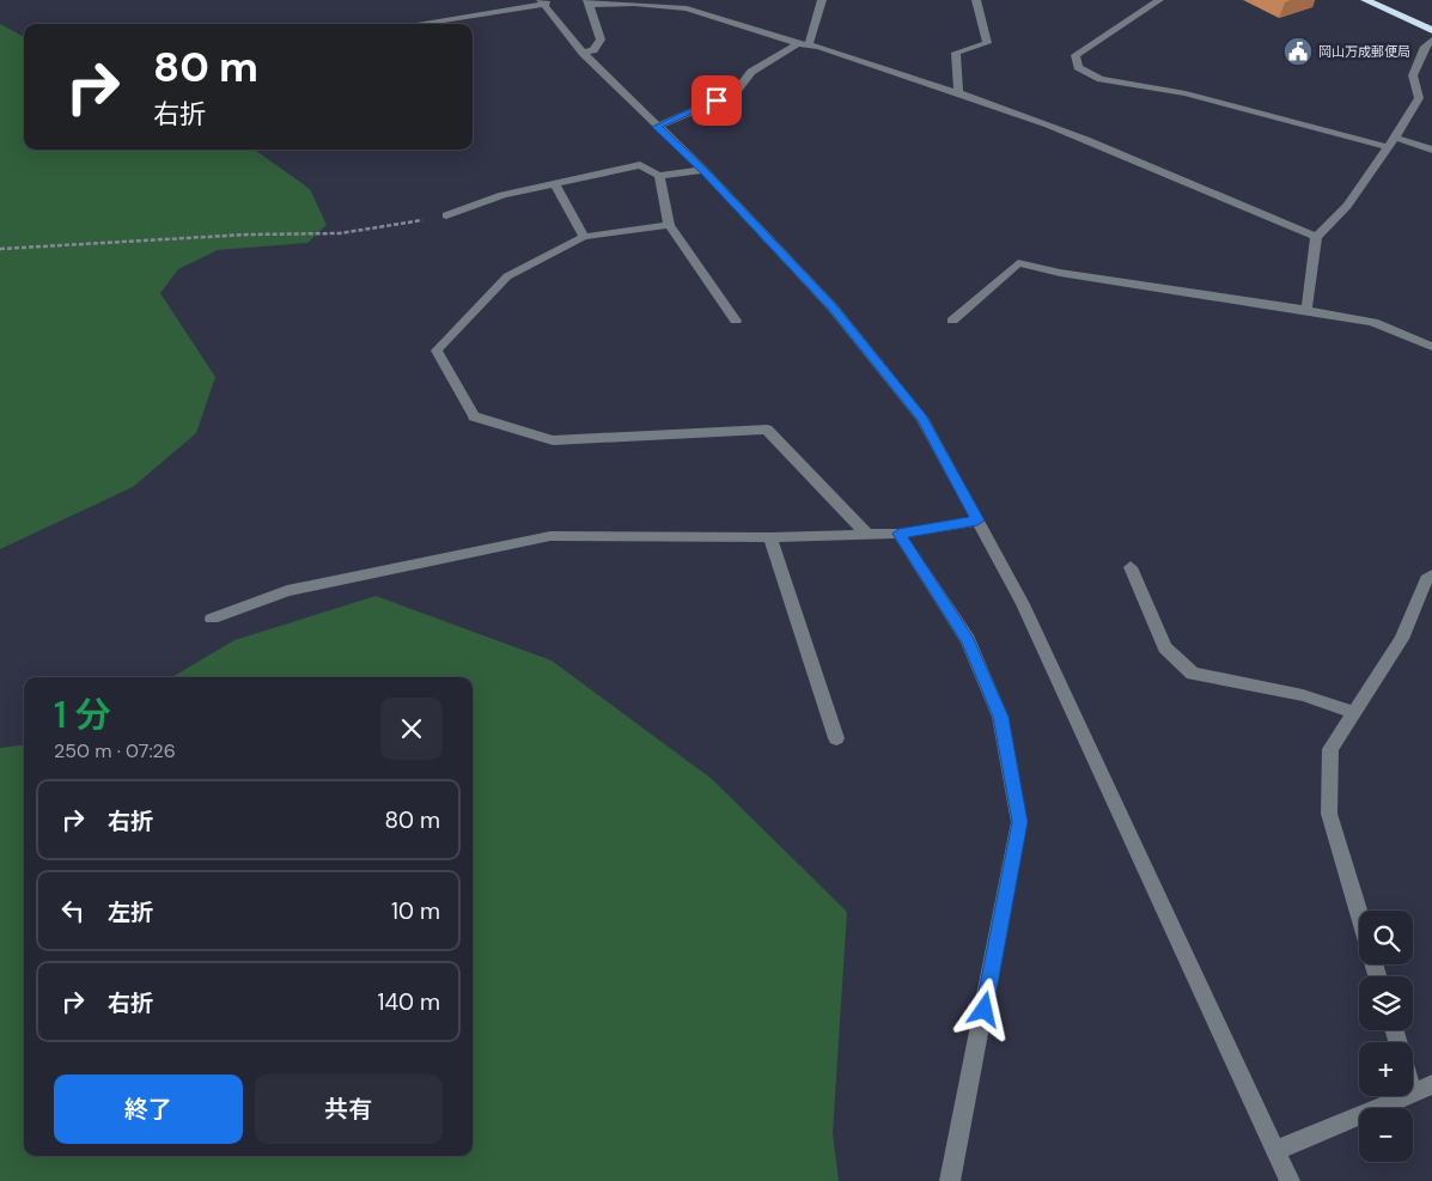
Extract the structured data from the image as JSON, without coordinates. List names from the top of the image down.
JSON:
{
  "places": {
    "public building": ["岡山万成郵便局"]
  },
  "page": {
    "turn": ["80 m", "右折"],
    "heading": ["1 分", "250 m · 07:26"],
    "list": [
      {
        "name": "右折",
        "value": "80 m"
      },
      {
        "name": "左折",
        "value": "10 m"
      },
      {
        "name": "右折",
        "value": "140 m"
      }
    ],
    "map_buttons": ["+", "−"],
    "buttons": ["終了", "共有"]
  }
}
